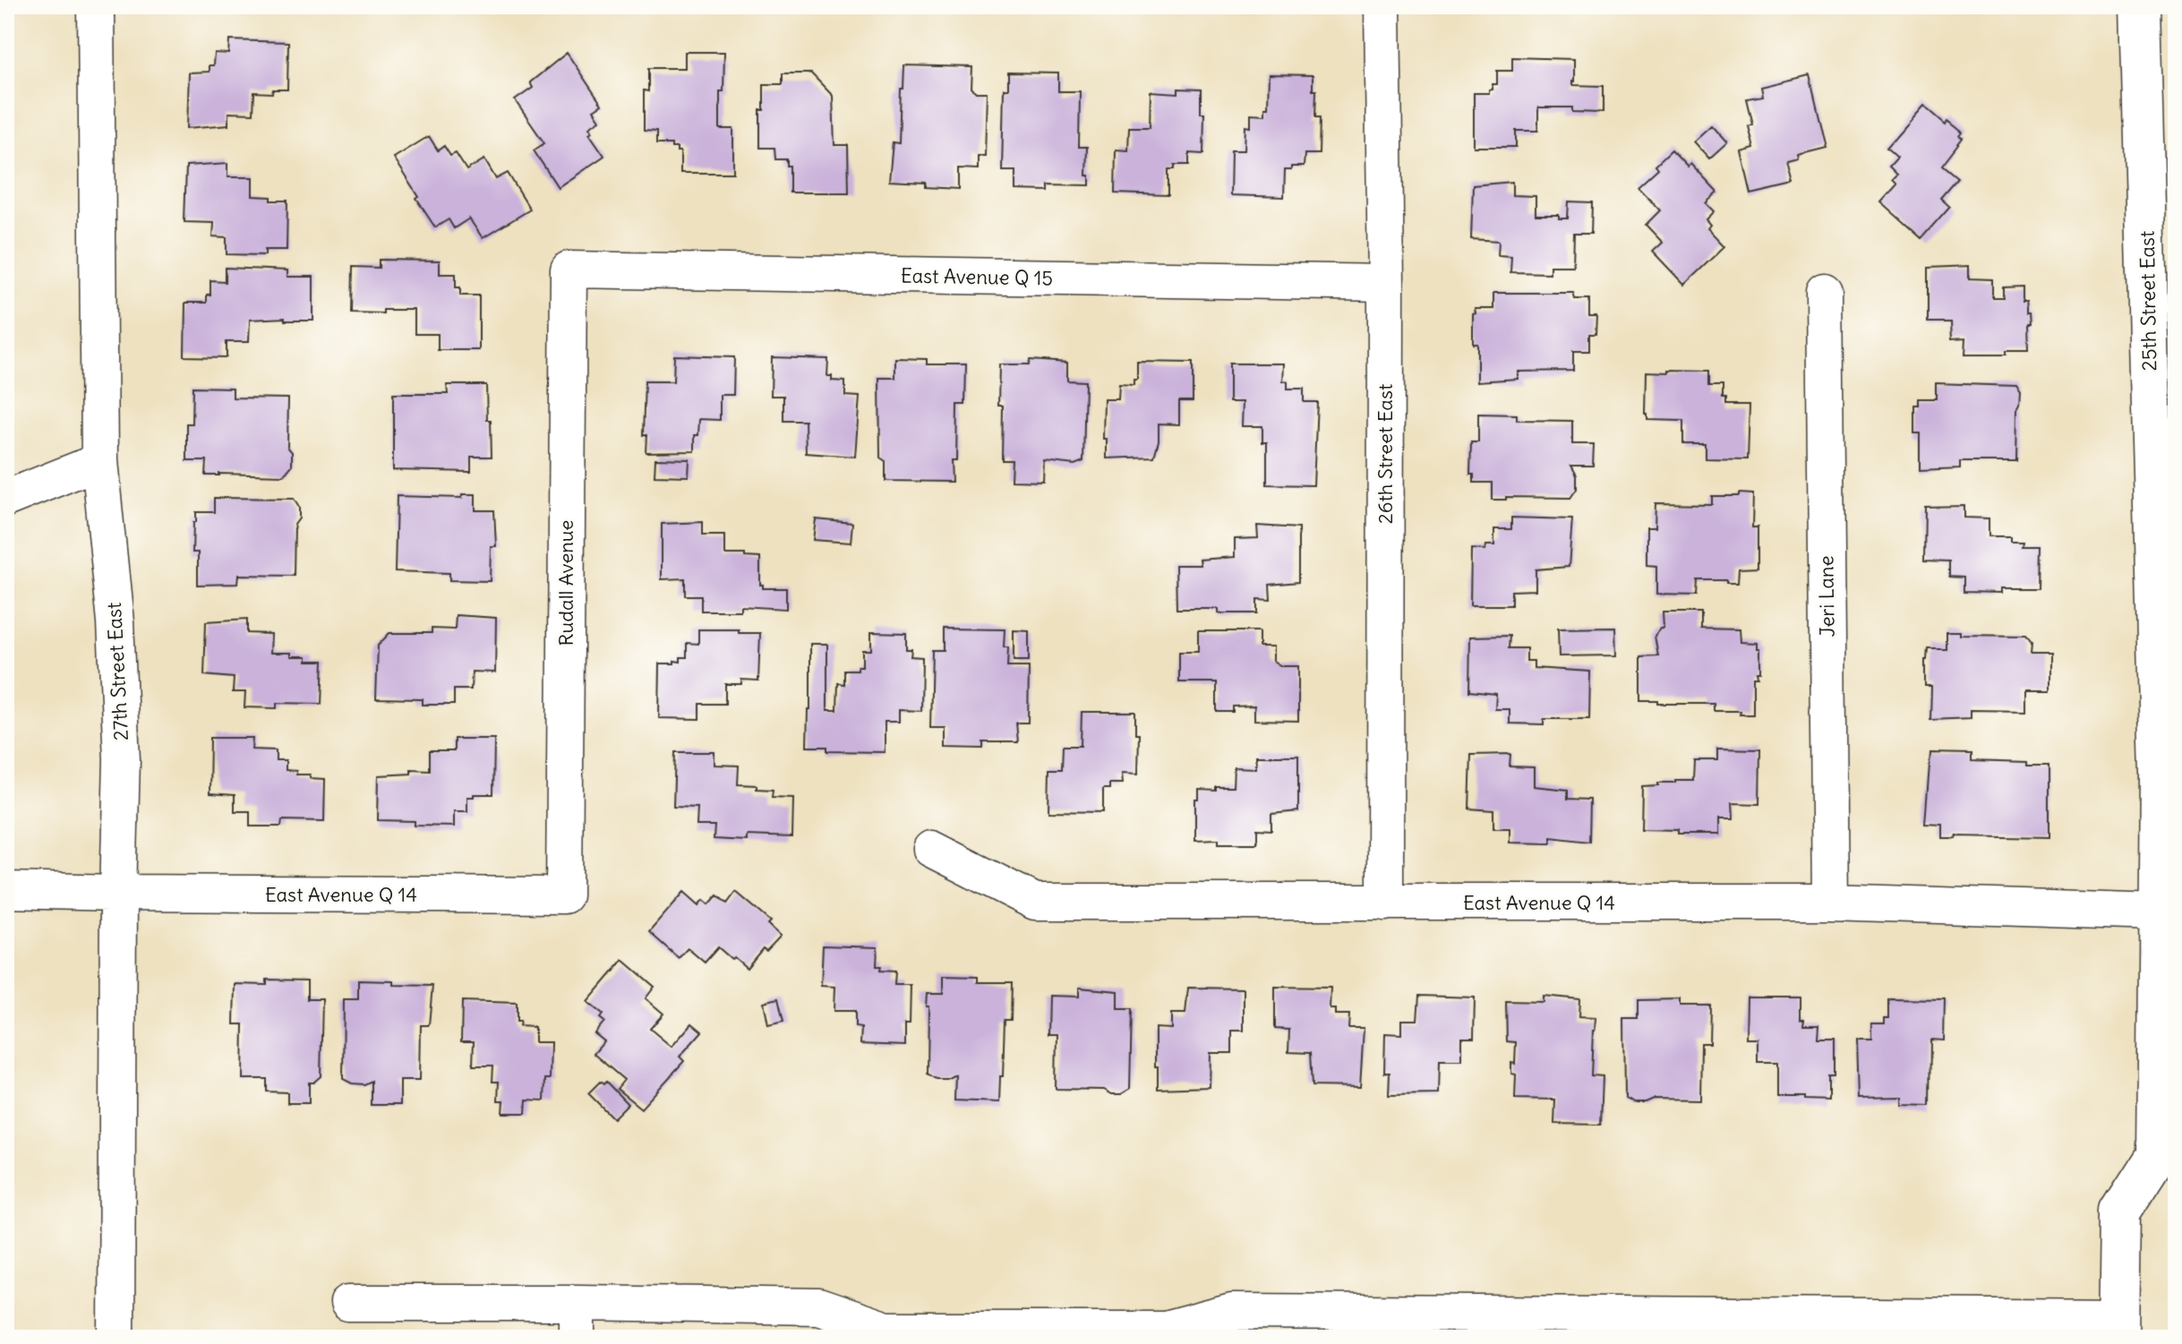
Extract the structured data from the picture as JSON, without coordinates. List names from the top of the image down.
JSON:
{
  "streets": {
    "main road": ["25th Street East"],
    "street": [
      "East Avenue Q 15",
      "26th Street East",
      "Rudall Avenue",
      "Jeri Lane",
      "27th Street East",
      "East Avenue Q 14"
    ]
  },
  "crossings": [
    ["East Avenue Q 15", "26th Street East"],
    ["East Avenue Q 15", "Rudall Avenue"],
    ["25th Street East", "East Avenue Q 14"],
    ["26th Street East", "East Avenue Q 14"],
    ["Rudall Avenue", "East Avenue Q 14"],
    ["Jeri Lane", "East Avenue Q 14"],
    ["27th Street East", "East Avenue Q 14"]
  ]
}
